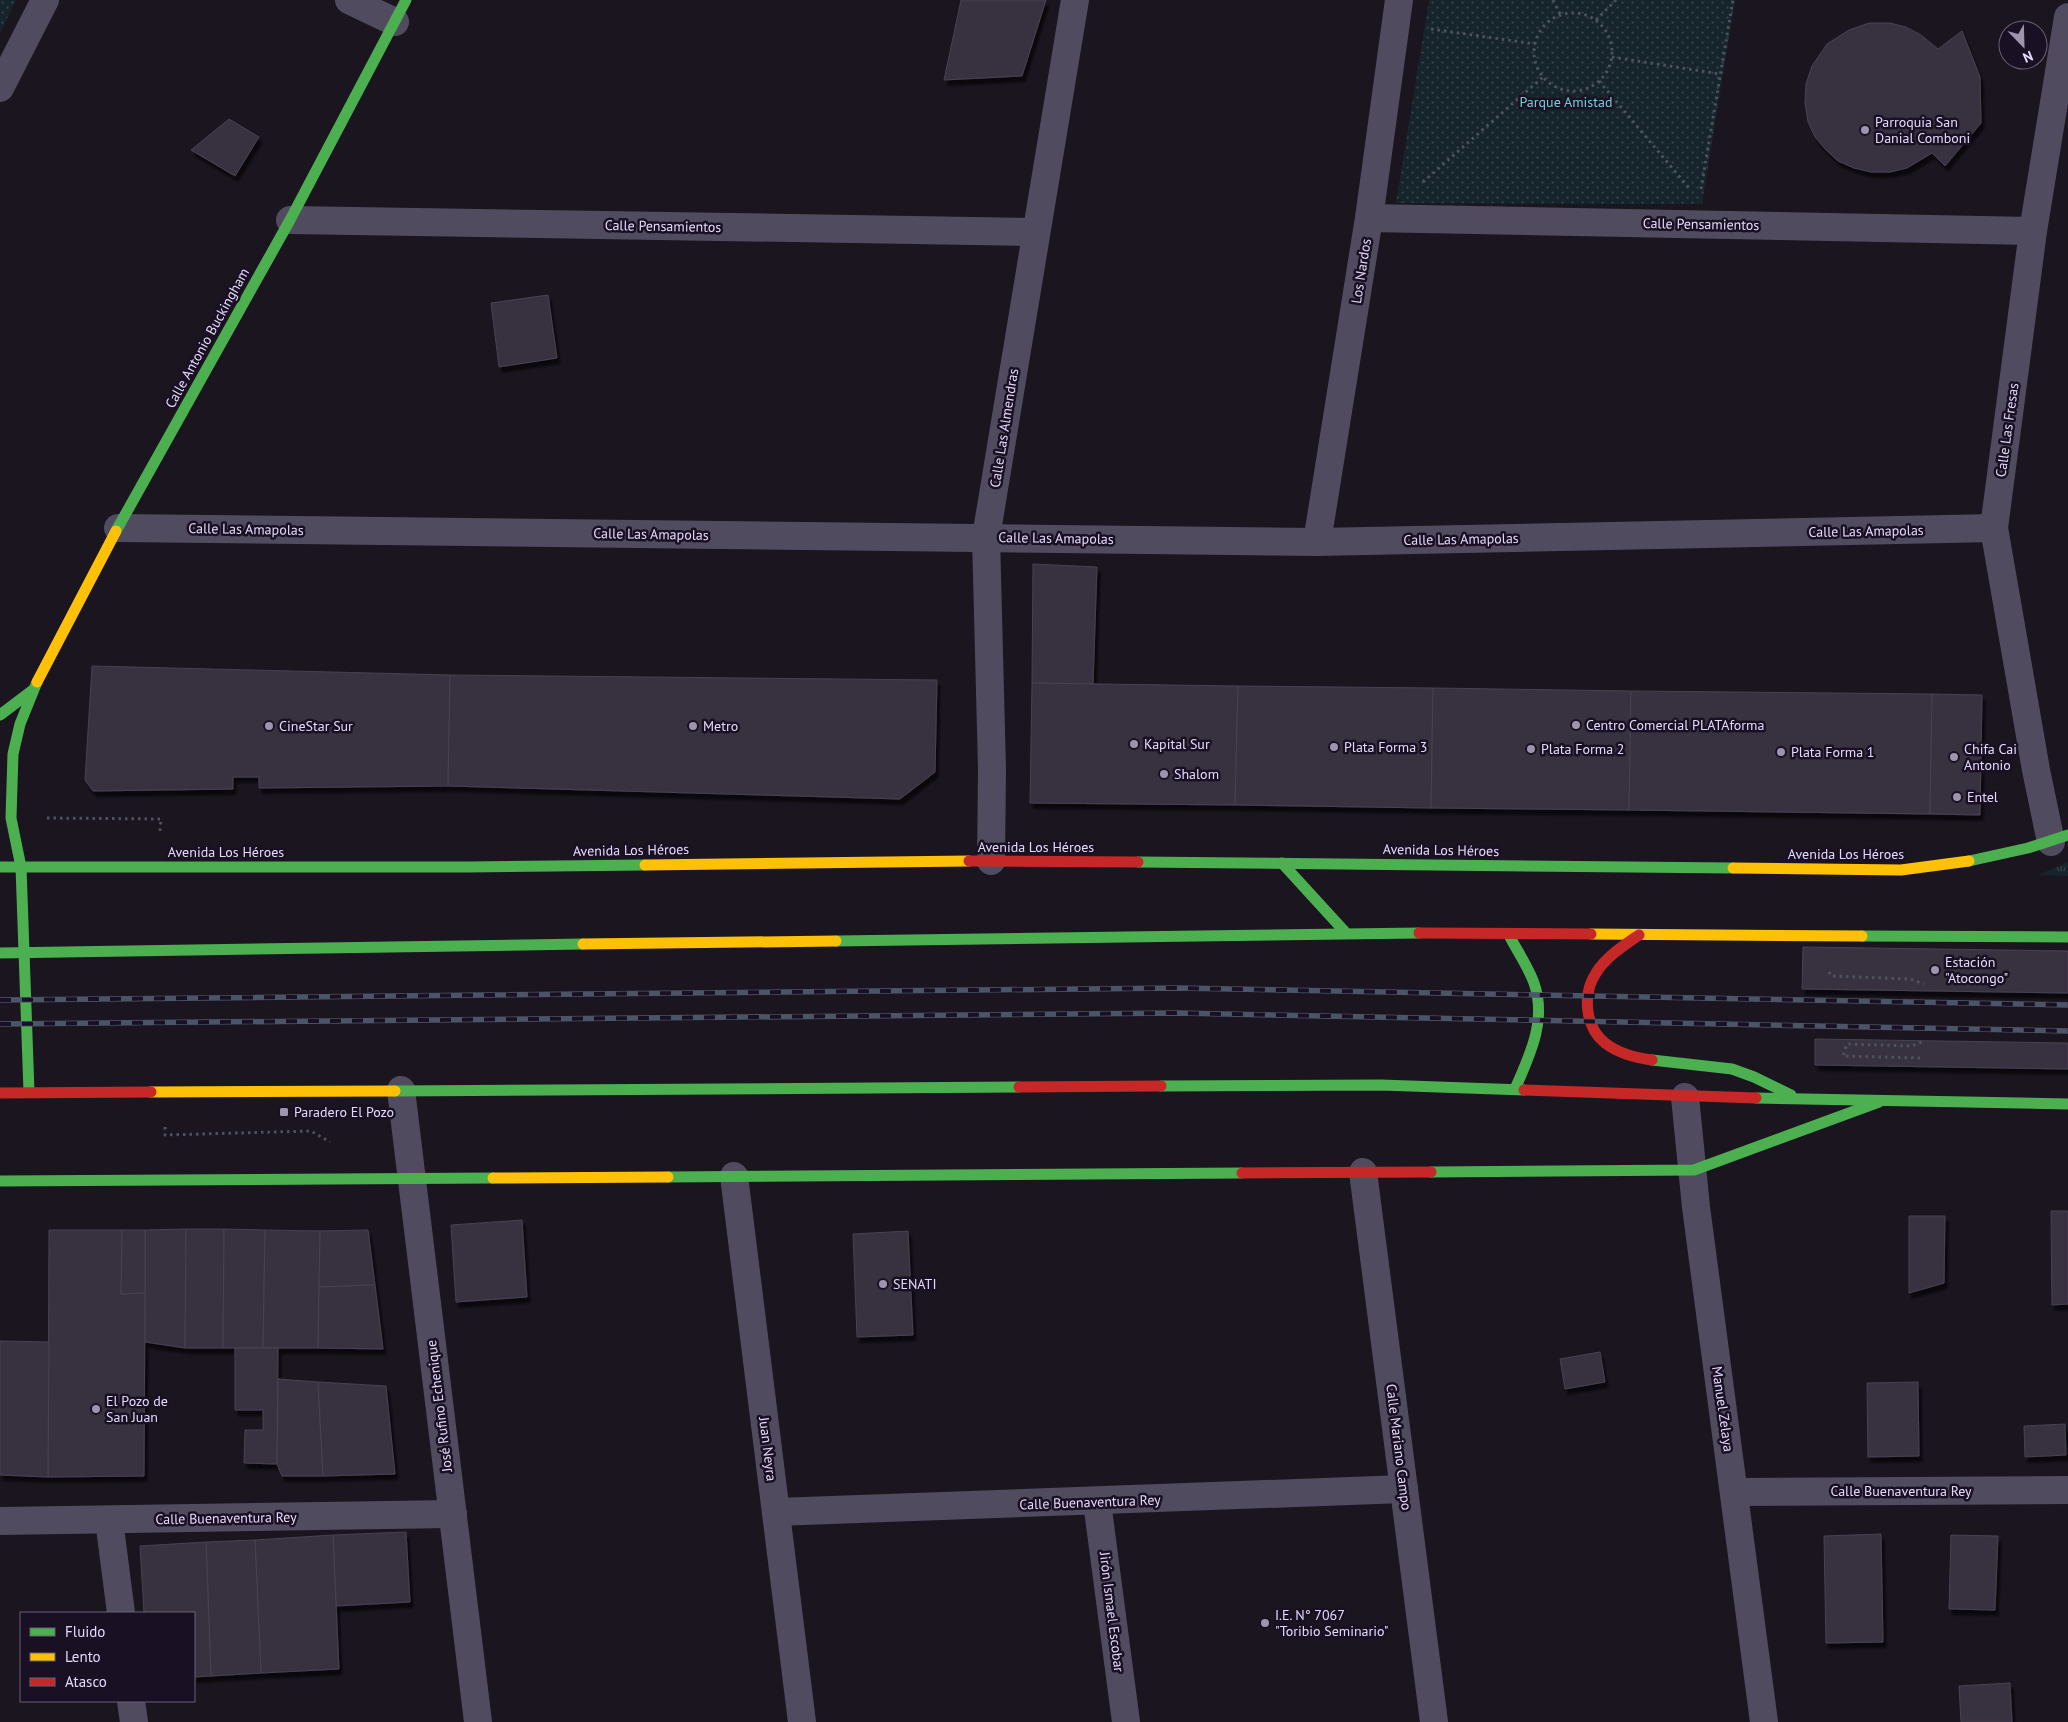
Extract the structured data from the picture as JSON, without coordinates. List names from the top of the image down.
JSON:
{
  "streets": {
    "main road": ["Calle Antonio Buckingham", "Avenida Los Héroes"],
    "street": [
      "Calle Pensamientos",
      "Los Nardos",
      "Calle Las Almendras",
      "Calle Las Fresas",
      "Calle Las Amapolas",
      "José Rufino Echenique",
      "Manuel Zelaya",
      "Calle Mariano Campo",
      "Juan Neyra",
      "Calle Buenaventura Rey",
      "Jirón Ismael Escobar"
    ]
  },
  "crossings": [
    ["Calle Pensamientos", "Los Nardos"],
    ["Calle Pensamientos", "Calle Antonio Buckingham"],
    ["Calle Pensamientos", "Calle Las Almendras"],
    ["Calle Pensamientos", "Calle Las Fresas"],
    ["Los Nardos", "Calle Las Amapolas"],
    ["Calle Antonio Buckingham", "Calle Las Amapolas"],
    ["Calle Antonio Buckingham", "Avenida Los Héroes"],
    ["Calle Las Almendras", "Calle Las Amapolas"],
    ["Calle Las Almendras", "Avenida Los Héroes"],
    ["Calle Las Fresas", "Calle Las Amapolas"],
    ["Calle Las Fresas", "Avenida Los Héroes"],
    ["José Rufino Echenique", "Calle Buenaventura Rey"],
    ["Manuel Zelaya", "Calle Buenaventura Rey"],
    ["Calle Mariano Campo", "Calle Buenaventura Rey"],
    ["Juan Neyra", "Calle Buenaventura Rey"],
    ["Calle Buenaventura Rey", "Jirón Ismael Escobar"]
  ],
  "parks": ["Parque Amistad"],
  "places": {
    "other": [
      "Parroquia San Danial Comboni",
      "Centro Comercial PLATAforma",
      "CineStar Sur",
      "Metro",
      "Kapital Sur",
      "Plata Forma 3",
      "Plata Forma 2",
      "Plata Forma 1",
      "Chifa Cai Antonio",
      "Shalom",
      "Entel",
      "Estación \"Atocongo\"",
      "SENATI",
      "El Pozo de San Juan",
      "I.E. N° 7067 \"Toribio Seminario\""
    ],
    "transit": ["Paradero El Pozo"]
  },
  "legend": ["Fluido", "Lento", "Atasco"],
  "north": "bottom right"
}
